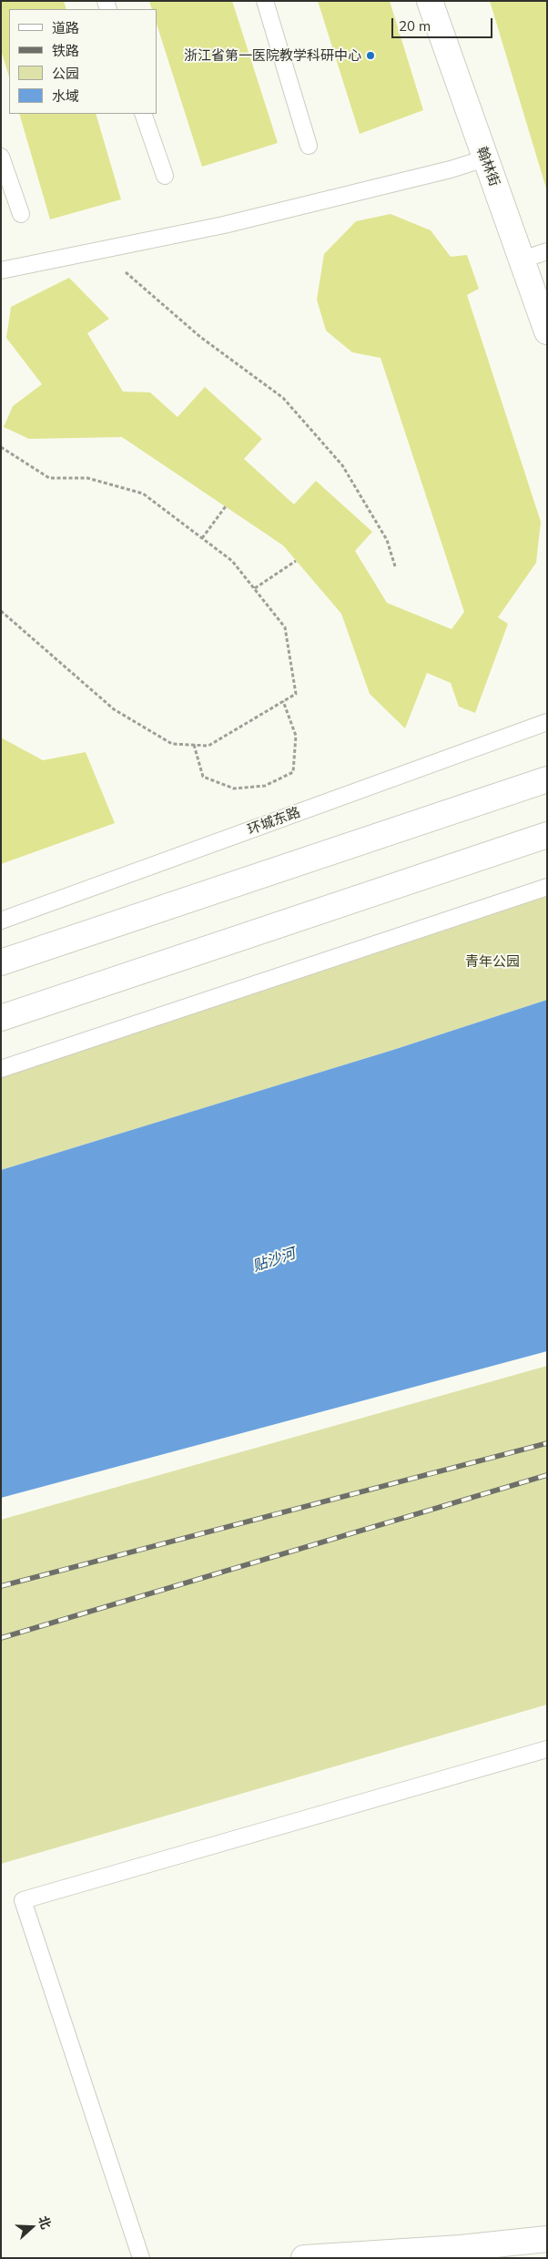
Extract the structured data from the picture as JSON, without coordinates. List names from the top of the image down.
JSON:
{
  "streets": {
    "main road": ["翰林街"],
    "lane": ["环城东路"]
  },
  "water": ["贴沙河"],
  "parks": ["青年公园"],
  "places": ["浙江省第一医院教学科研中心"],
  "legend": [
    "道路",
    "铁路",
    "公园",
    "水域"
  ],
  "scale_bar": "20 m",
  "north": "right"
}
